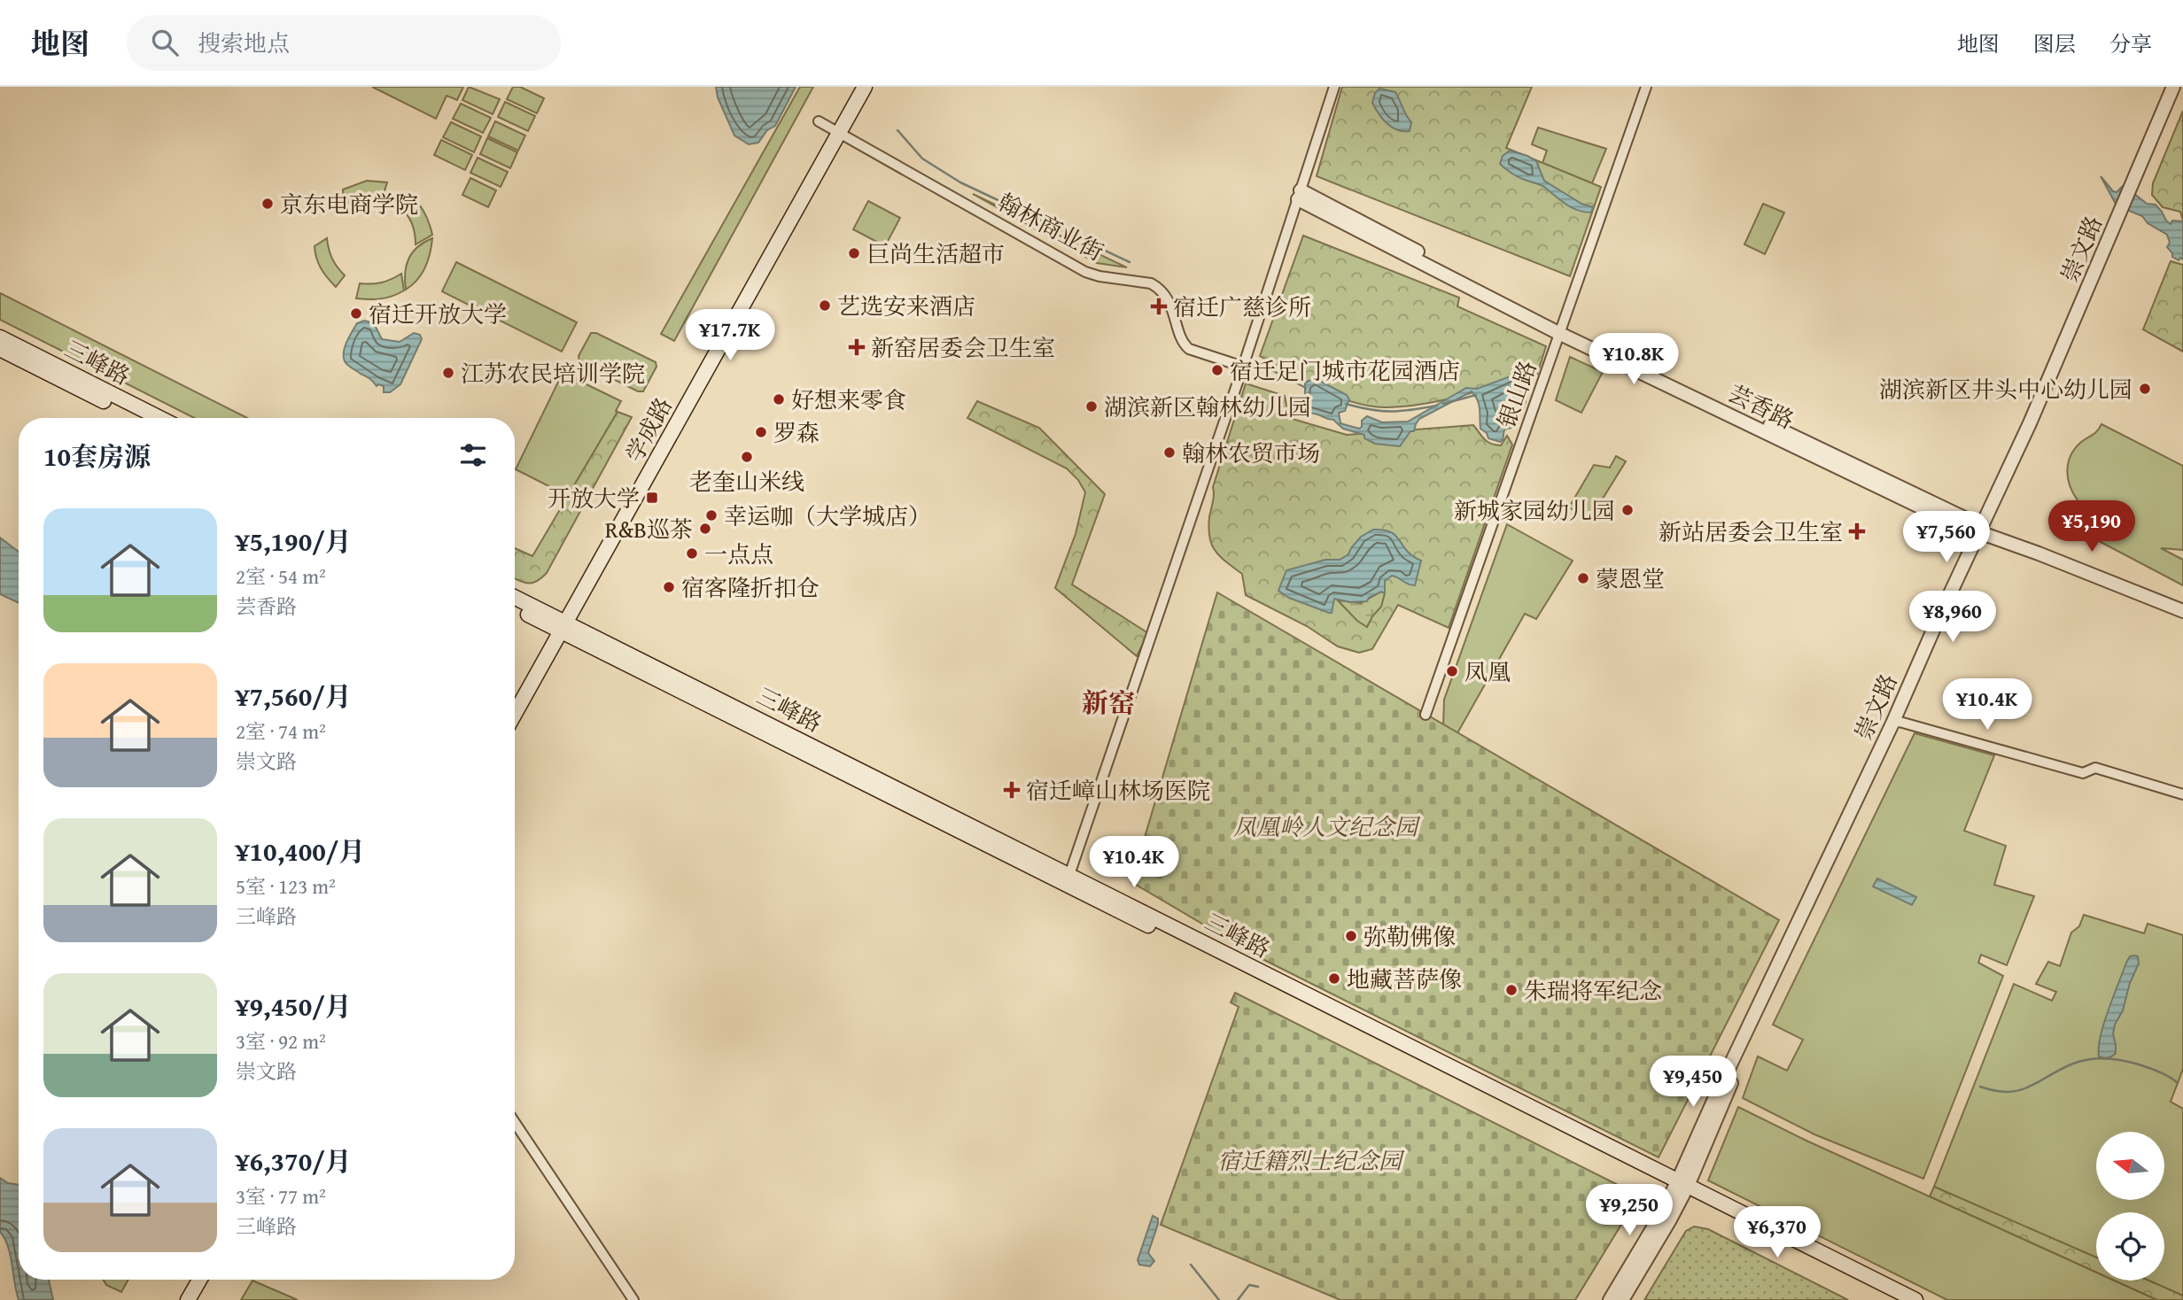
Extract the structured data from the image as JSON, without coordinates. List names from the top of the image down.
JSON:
{
  "streets": {
    "main road": ["三峰路", "学成路"],
    "street": [
      "翰林商业街",
      "崇文路",
      "银山路",
      "芸香路"
    ]
  },
  "crossings": [
    ["翰林商业街", "学成路"],
    ["崇文路", "三峰路"],
    ["崇文路", "芸香路"],
    ["三峰路", "学成路"],
    ["银山路", "芸香路"]
  ],
  "districts": ["新窑"],
  "parks": ["凤凰岭人文纪念园", "宿迁籍烈士纪念园"],
  "places": {
    "other": [
      "京东电商学院",
      "巨尚生活超市",
      "艺选安来酒店",
      "宿迁开放大学",
      "宿迁足门城市花园酒店",
      "江苏农民培训学院",
      "湖滨新区井头中心幼儿园",
      "好想来零食",
      "湖滨新区翰林幼儿园",
      "罗森",
      "翰林农贸市场",
      "老奎山米线",
      "新城家园幼儿园",
      "幸运咖（大学城店）",
      "R&B巡茶",
      "一点点",
      "蒙恩堂",
      "宿客隆折扣仓",
      "凤凰",
      "弥勒佛像",
      "地藏菩萨像",
      "朱瑞将军纪念"
    ],
    "health": [
      "宿迁广慈诊所",
      "新窑居委会卫生室",
      "新站居委会卫生室",
      "宿迁嶂山林场医院"
    ],
    "transit": ["开放大学"]
  },
  "north": "left",
  "page": {
    "header": "地图",
    "search": "搜索地点",
    "nav": ["地图", "图层", "分享"],
    "price": [
      "¥17.7K",
      "¥10.8K",
      "¥5,190",
      "¥7,560",
      "¥8,960",
      "¥10.4K",
      "¥10.4K",
      "¥9,450",
      "¥9,250",
      "¥6,370"
    ],
    "heading": "10套房源",
    "list": [
      {
        "name": "¥5,190/月",
        "note": "2室 · 54 m² · 芸香路"
      },
      {
        "name": "¥7,560/月",
        "note": "2室 · 74 m² · 崇文路"
      },
      {
        "name": "¥10,400/月",
        "note": "5室 · 123 m² · 三峰路"
      },
      {
        "name": "¥9,450/月",
        "note": "3室 · 92 m² · 崇文路"
      },
      {
        "name": "¥6,370/月",
        "note": "3室 · 77 m² · 三峰路"
      }
    ]
  }
}
